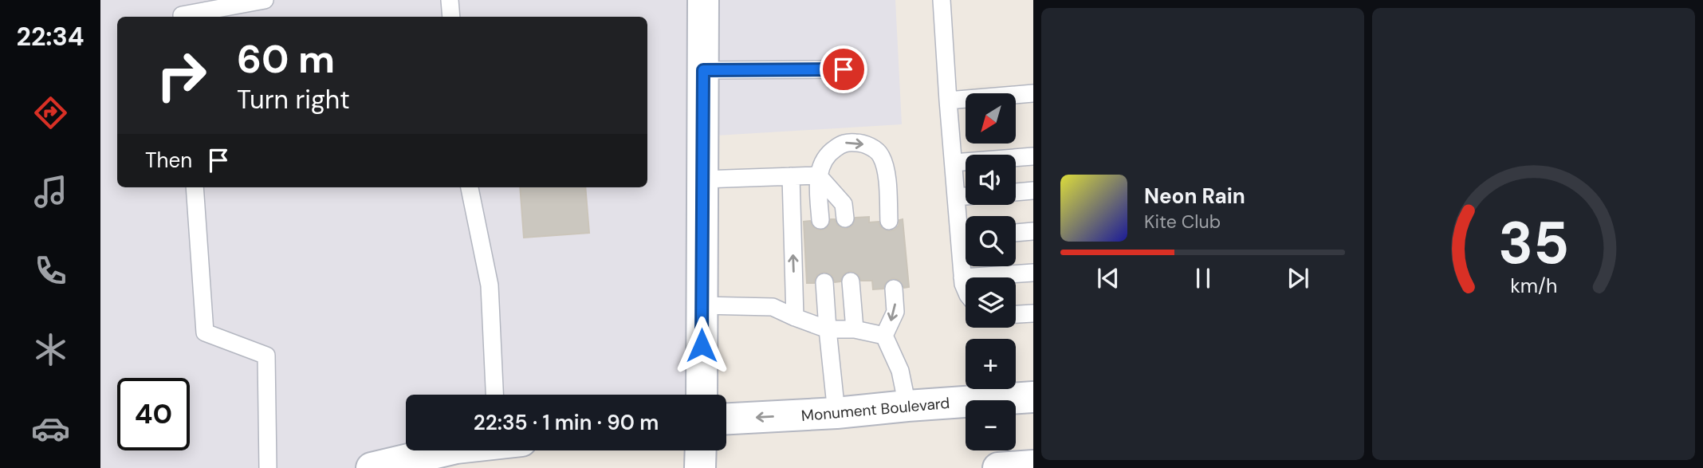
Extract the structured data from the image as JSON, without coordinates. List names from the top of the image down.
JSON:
{
  "streets": {
    "main road": ["Monument Boulevard"]
  },
  "one_way": ["Monument Boulevard"],
  "north": "bottom left",
  "page": {
    "tabs": "22:34",
    "turn": ["60 m", "Turn right"],
    "map_buttons": ["+", "−"],
    "then": "Then",
    "song": ["Neon Rain", "Kite Club"],
    "limit": "40",
    "trip": "22:35 · 1 min · 90 m",
    "gauge": ["35", "km/h"]
  }
}
